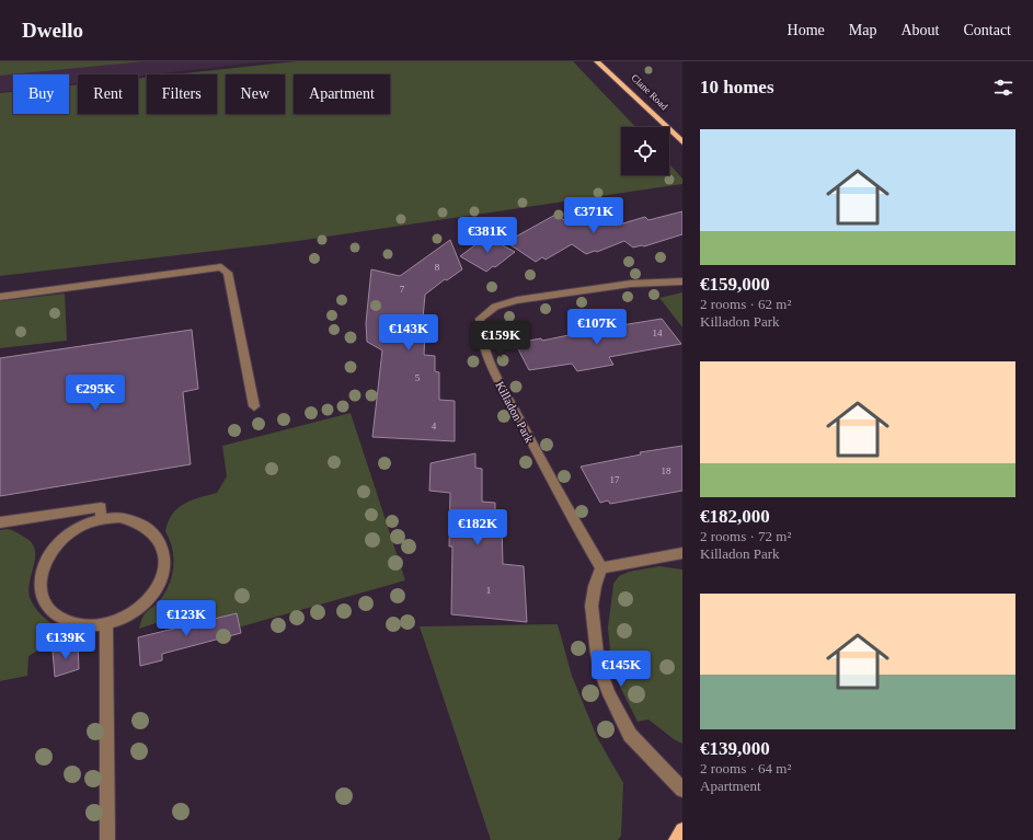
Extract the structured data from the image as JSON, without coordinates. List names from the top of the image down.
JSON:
{
  "streets": {
    "main road": ["Clane Road"],
    "street": ["Killadon Park"]
  },
  "house_numbers": [
    "8",
    "7",
    "14",
    "5",
    "4",
    "18",
    "17",
    "1"
  ],
  "page": {
    "header": "Dwello",
    "nav": [
      "Home",
      "Map",
      "About",
      "Contact"
    ],
    "heading": "10 homes",
    "chip": [
      "Buy",
      "Rent",
      "Filters",
      "New",
      "Apartment"
    ],
    "list": [
      {
        "name": "€159,000",
        "note": "2 rooms · 62 m² · Killadon Park"
      },
      {
        "name": "€182,000",
        "note": "2 rooms · 72 m² · Killadon Park"
      },
      {
        "name": "€139,000",
        "note": "2 rooms · 64 m² · Apartment"
      }
    ],
    "price": [
      "€371K",
      "€381K",
      "€107K",
      "€143K",
      "€159K",
      "€295K",
      "€182K",
      "€123K",
      "€139K",
      "€145K"
    ]
  }
}
